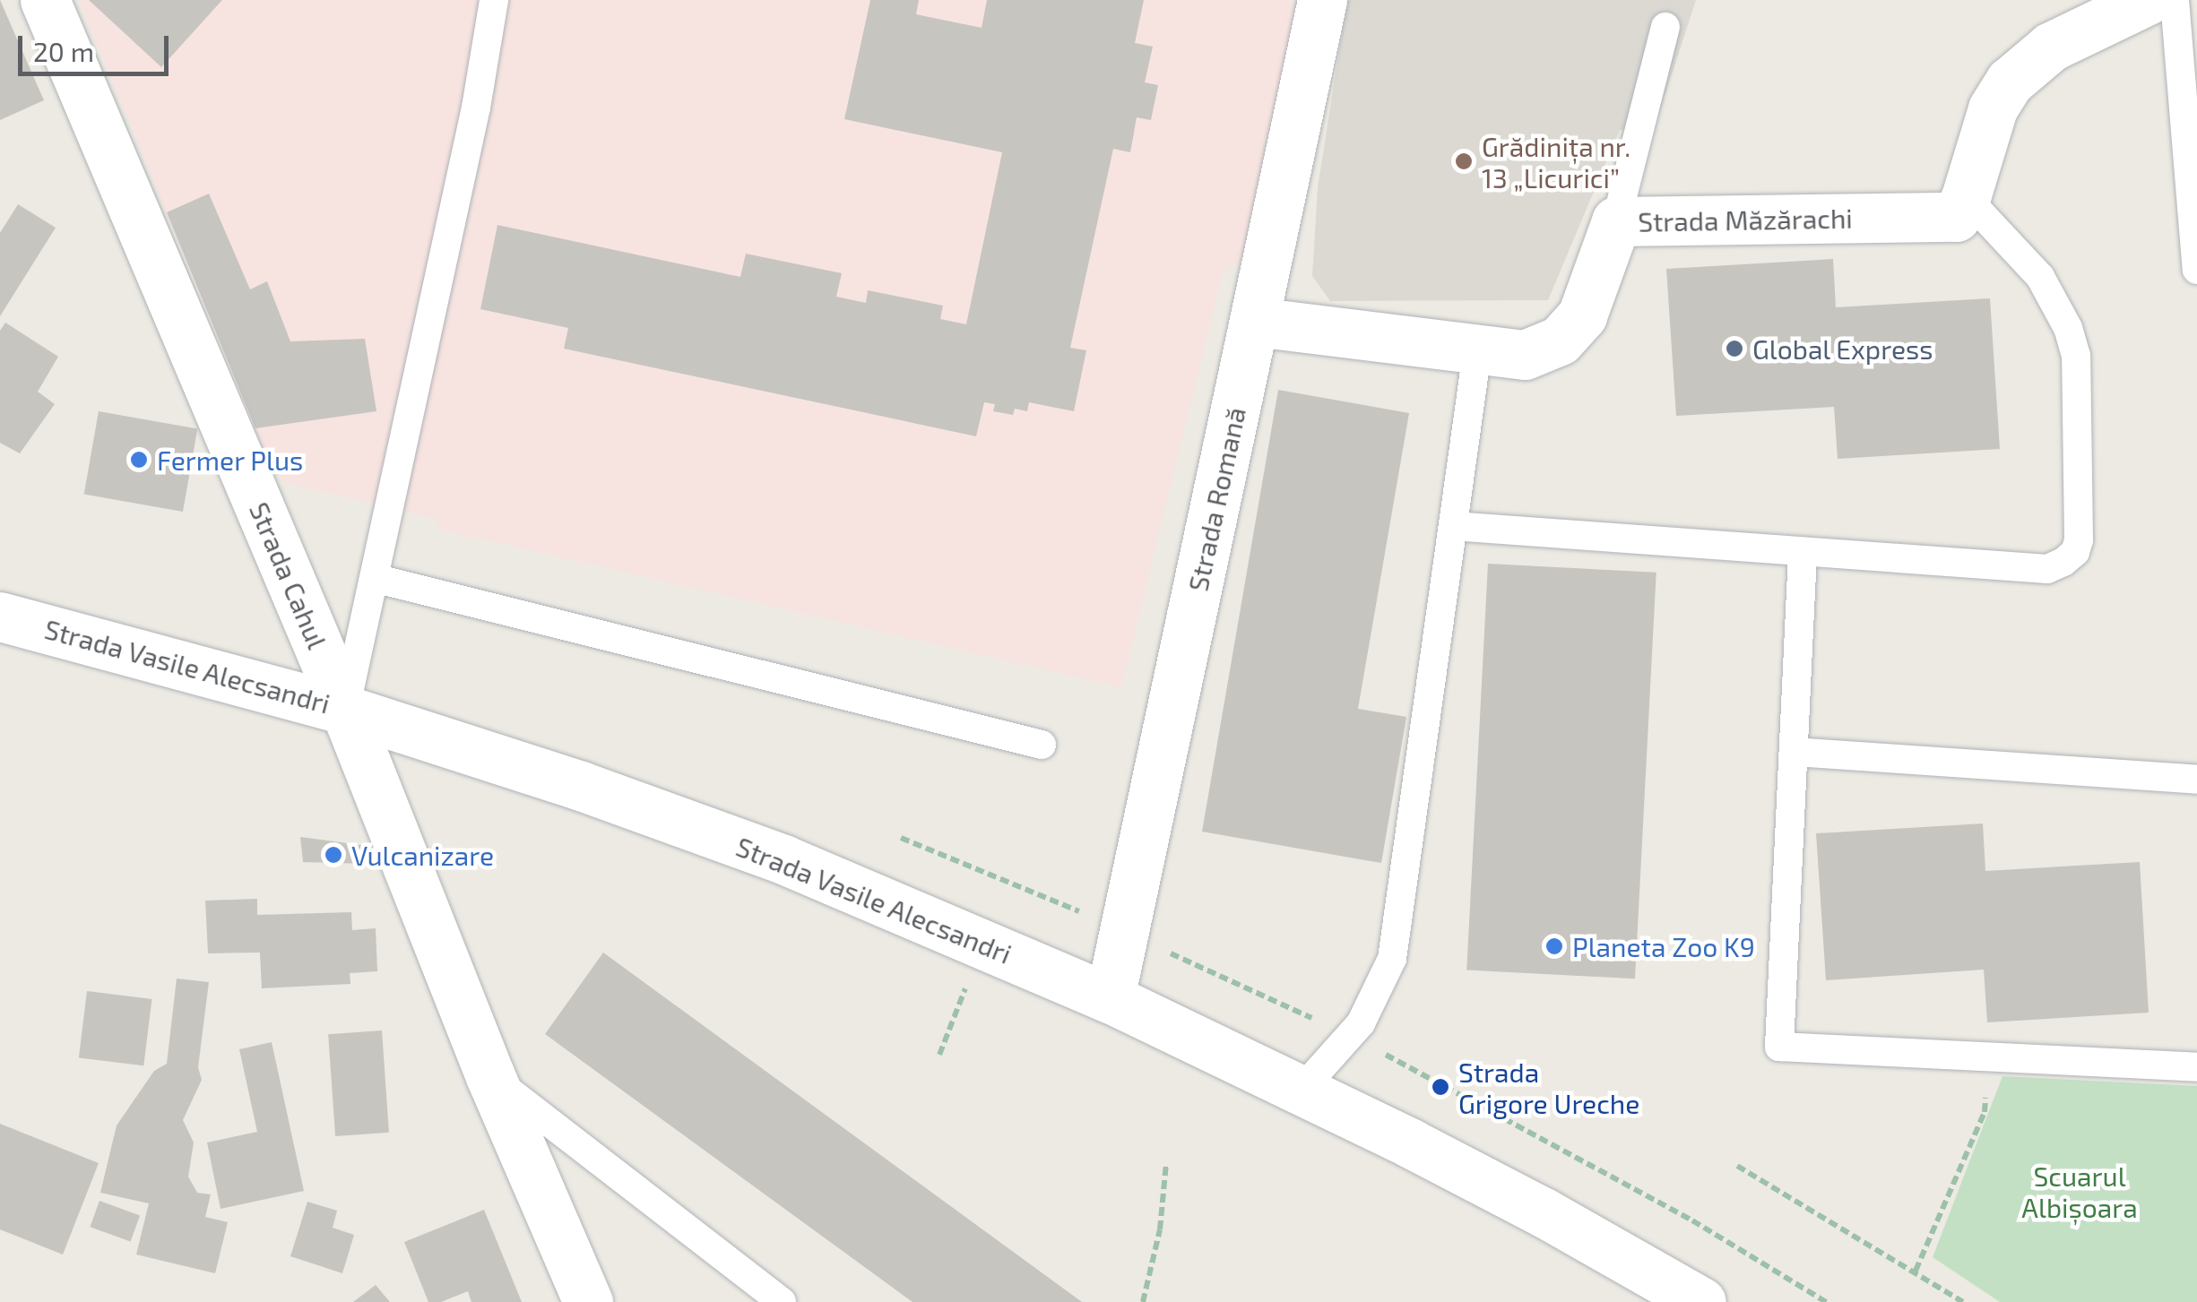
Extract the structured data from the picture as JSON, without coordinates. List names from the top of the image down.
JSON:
{
  "streets": {
    "street": [
      "Strada Măzărachi",
      "Strada Romană",
      "Strada Cahul",
      "Strada Vasile Alecsandri"
    ]
  },
  "crossings": [
    ["Strada Măzărachi", "Strada Romană"],
    ["Strada Romană", "Strada Vasile Alecsandri"],
    ["Strada Cahul", "Strada Vasile Alecsandri"]
  ],
  "parks": ["Scuarul Albișoara"],
  "places": [
    "Grădinița nr. 13 „Licurici”",
    "Global Express",
    "Fermer Plus",
    "Vulcanizare",
    "Planeta Zoo K9",
    "Strada Grigore Ureche"
  ],
  "scale_bar": "20 m"
}
